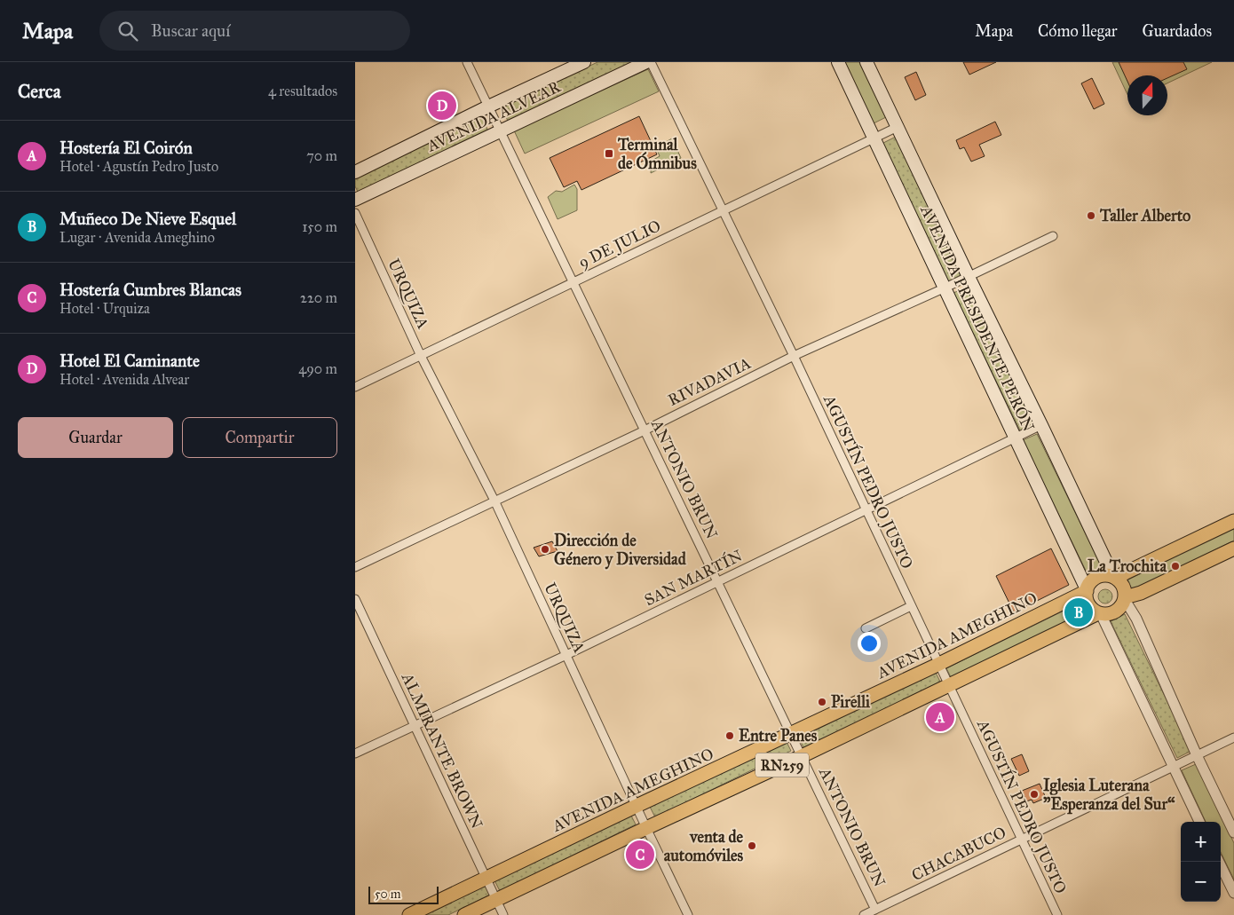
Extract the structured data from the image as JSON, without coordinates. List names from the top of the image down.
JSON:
{
  "streets": {
    "highway": ["AVENIDA AMEGHINO", "RN259"],
    "main road": ["AVENIDA ALVEAR", "AVENIDA PRESIDENTE PERÓN"],
    "street": [
      "9 DE JULIO",
      "URQUIZA",
      "RIVADAVIA",
      "ANTONIO BRUN",
      "AGUSTÍN PEDRO JUSTO",
      "SAN MARTÍN",
      "ALMIRANTE BROWN",
      "CHACABUCO"
    ]
  },
  "crossings": [
    ["AVENIDA ALVEAR", "ANTONIO BRUN"],
    ["9 DE JULIO", "URQUIZA"],
    ["9 DE JULIO", "AVENIDA PRESIDENTE PERÓN"],
    ["9 DE JULIO", "ANTONIO BRUN"],
    ["9 DE JULIO", "AGUSTÍN PEDRO JUSTO"],
    ["URQUIZA", "RIVADAVIA"],
    ["URQUIZA", "SAN MARTÍN"],
    ["URQUIZA", "AVENIDA AMEGHINO"],
    ["URQUIZA", "RN259"],
    ["AVENIDA PRESIDENTE PERÓN", "RIVADAVIA"],
    ["AVENIDA PRESIDENTE PERÓN", "SAN MARTÍN"],
    ["AVENIDA PRESIDENTE PERÓN", "AVENIDA AMEGHINO"],
    ["AVENIDA PRESIDENTE PERÓN", "RN259"],
    ["RIVADAVIA", "ANTONIO BRUN"],
    ["RIVADAVIA", "AGUSTÍN PEDRO JUSTO"],
    ["ANTONIO BRUN", "SAN MARTÍN"],
    ["ANTONIO BRUN", "AVENIDA AMEGHINO"],
    ["ANTONIO BRUN", "RN259"],
    ["ANTONIO BRUN", "CHACABUCO"],
    ["AGUSTÍN PEDRO JUSTO", "SAN MARTÍN"],
    ["AGUSTÍN PEDRO JUSTO", "AVENIDA AMEGHINO"],
    ["AGUSTÍN PEDRO JUSTO", "RN259"],
    ["AGUSTÍN PEDRO JUSTO", "CHACABUCO"],
    ["SAN MARTÍN", "ALMIRANTE BROWN"],
    ["AVENIDA AMEGHINO", "ALMIRANTE BROWN"],
    ["AVENIDA AMEGHINO", "RN259"],
    ["ALMIRANTE BROWN", "RN259"]
  ],
  "places": {
    "transit": ["Terminal de Ómnibus"],
    "other": [
      "Taller Alberto",
      "Dirección de Género y Diversidad",
      "La Trochita",
      "Pirelli",
      "Entre Panes",
      "Iglesia Luterana ”Esperanza del Sur“",
      "venta de automóviles"
    ]
  },
  "scale_bar": "50 m",
  "north": "top",
  "page": {
    "header": "Mapa",
    "search": "Buscar aquí",
    "nav": ["Mapa", "Cómo llegar", "Guardados"],
    "heading": ["Cerca", "4 resultados"],
    "pins": [
      "D",
      "B",
      "A",
      "C"
    ],
    "list": [
      {
        "mark": "A",
        "name": "Hostería El Coirón",
        "note": "Hotel · Agustín Pedro Justo",
        "value": "70 m"
      },
      {
        "mark": "B",
        "name": "Muñeco De Nieve Esquel",
        "note": "Lugar · Avenida Ameghino",
        "value": "150 m"
      },
      {
        "mark": "C",
        "name": "Hostería Cumbres Blancas",
        "note": "Hotel · Urquiza",
        "value": "220 m"
      },
      {
        "mark": "D",
        "name": "Hotel El Caminante",
        "note": "Hotel · Avenida Alvear",
        "value": "490 m"
      }
    ],
    "buttons": ["Guardar", "Compartir"],
    "map_buttons": ["+", "−"],
    "scale": "50 m"
  }
}
